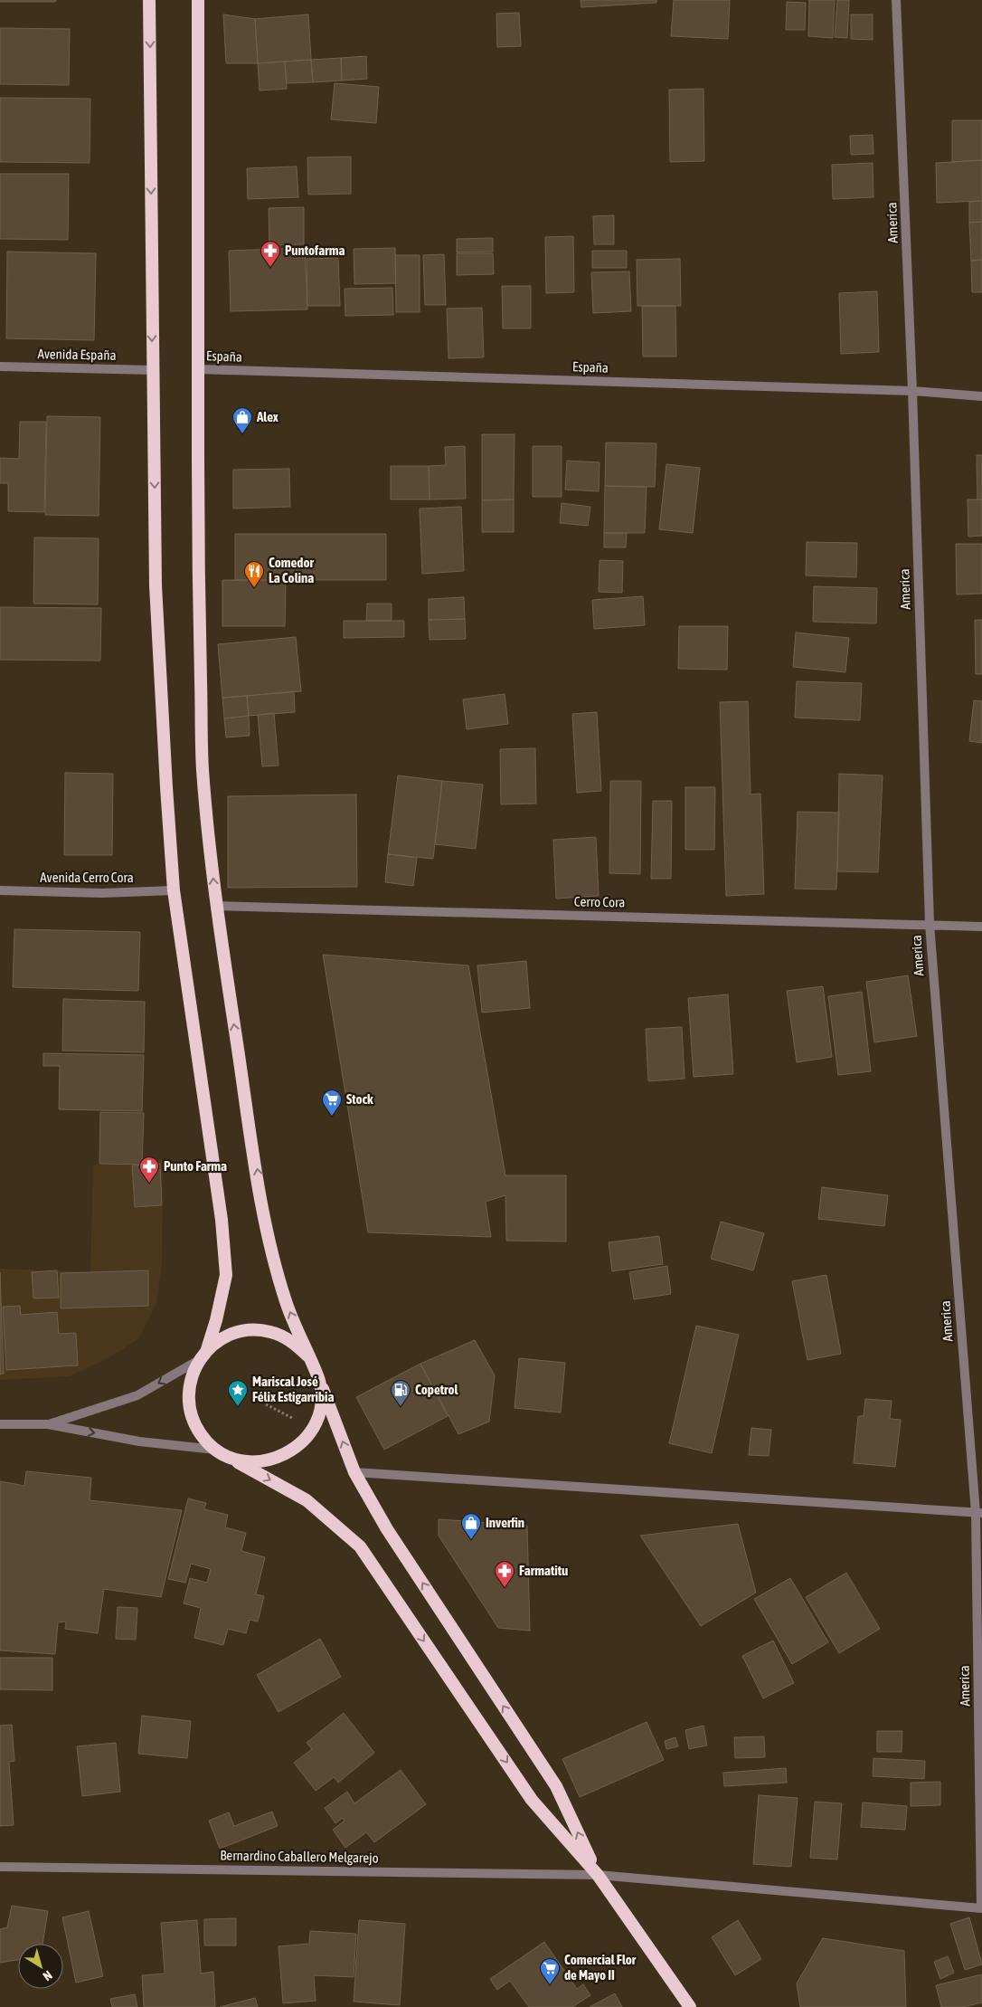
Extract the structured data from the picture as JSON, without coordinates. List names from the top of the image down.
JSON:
{
  "streets": {
    "street": [
      "America",
      "Avenida España",
      "España",
      "Avenida Cerro Cora",
      "Cerro Cora",
      "Bernardino Caballero Melgarejo"
    ]
  },
  "crossings": [
    ["America", "España"],
    ["America", "Cerro Cora"],
    ["America", "Bernardino Caballero Melgarejo"]
  ],
  "places": {
    "pharmacy": ["Puntofarma", "Punto Farma", "Farmatitu"],
    "shop": ["Alex", "Inverfin"],
    "restaurant": ["Comedor La Colina"],
    "supermarket": ["Stock", "Comercial Flor de Mayo II"],
    "place": ["Mariscal José Félix Estigarribia"],
    "fuel station": ["Copetrol"]
  },
  "north": "bottom right"
}
